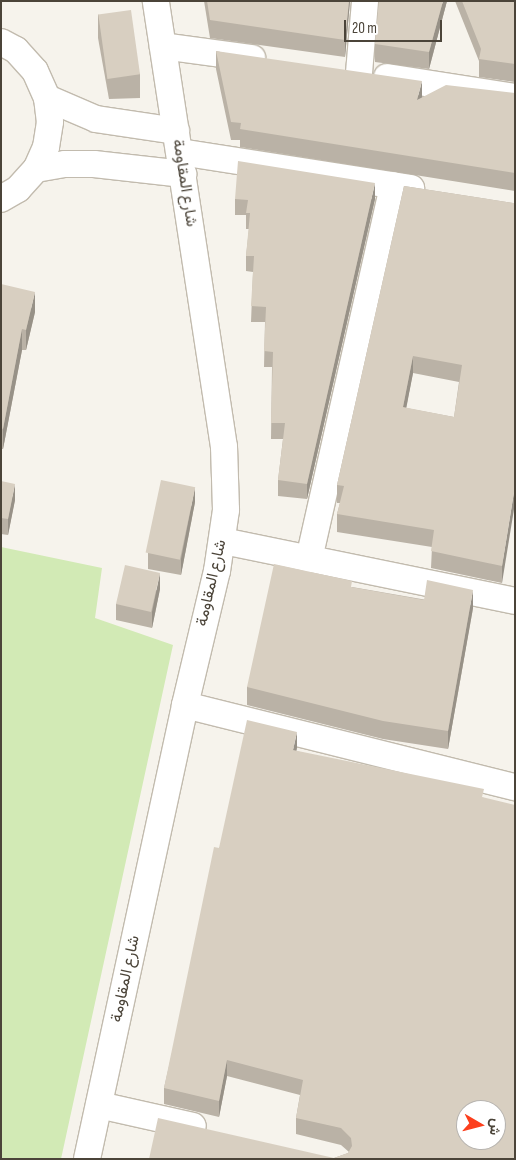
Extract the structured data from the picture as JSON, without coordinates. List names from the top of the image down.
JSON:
{
  "streets": {
    "street": ["شارع المقاومة"]
  },
  "scale_bar": "20 m",
  "north": "right"
}
